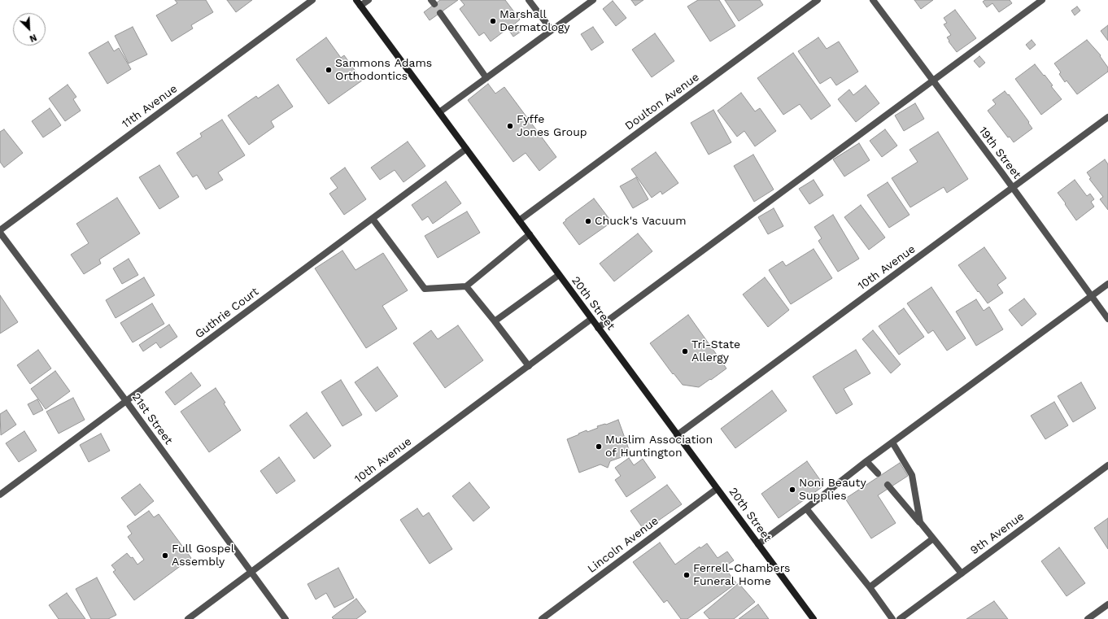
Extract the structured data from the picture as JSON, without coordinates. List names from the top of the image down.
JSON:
{
  "streets": {
    "main road": ["20th Street"],
    "street": [
      "Doulton Avenue",
      "11th Avenue",
      "19th Street",
      "10th Avenue",
      "Guthrie Court",
      "21st Street",
      "9th Avenue",
      "Lincoln Avenue"
    ]
  },
  "crossings": [
    ["Doulton Avenue", "20th Street"],
    ["19th Street", "10th Avenue"],
    ["10th Avenue", "20th Street"],
    ["10th Avenue", "21st Street"],
    ["20th Street", "Guthrie Court"],
    ["20th Street", "Lincoln Avenue"],
    ["Guthrie Court", "21st Street"]
  ],
  "places": [
    "Marshall Dermatology",
    "Sammons Adams Orthodontics",
    "Fyffe Jones Group",
    "Chuck's Vacuum",
    "Tri-State Allergy",
    "Muslim Association of Huntington",
    "Noni Beauty Supplies",
    "Full Gospel Assembly",
    "Ferrell-Chambers Funeral Home"
  ],
  "north": "bottom right"
}
